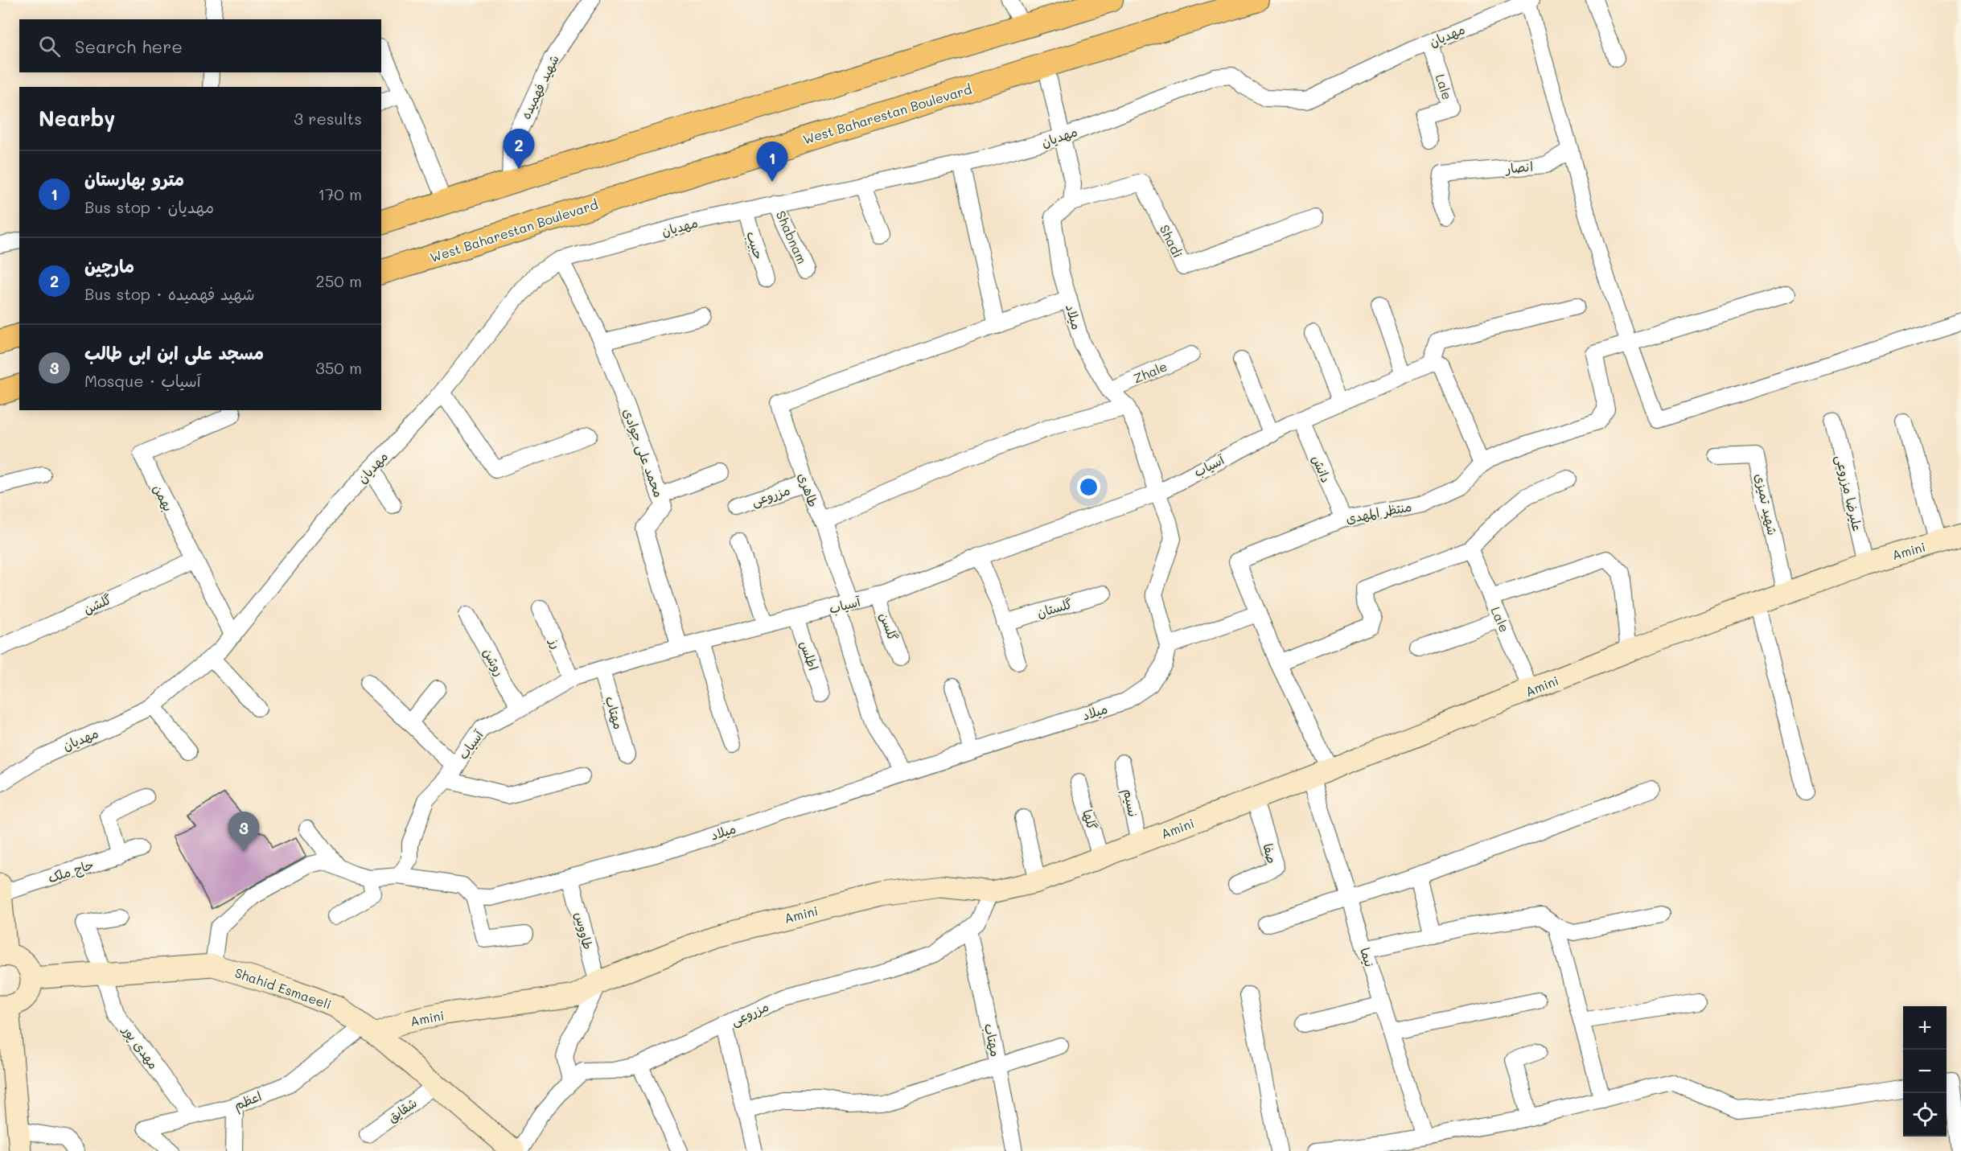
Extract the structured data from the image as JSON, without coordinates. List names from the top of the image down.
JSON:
{
  "streets": {
    "main road": ["West Baharestan Boulevard"],
    "street": [
      "مهدیان",
      "شهید فهمیده",
      "Lale",
      "انصار",
      "Shabnam",
      "Shadi",
      "حبیب",
      "میلاد",
      "Zhale",
      "محمد علی جوادی",
      "آسیاب",
      "دانش",
      "طاهری",
      "علیرضا مزروعی",
      "مزروعی",
      "بهمن",
      "شهید تمیزی",
      "منتظر المهدی",
      "Amini",
      "گلشن",
      "گلستان",
      "گلسن",
      "رز",
      "اطلس",
      "روشن",
      "مهتاب",
      "نسیم",
      "گلها",
      "صفا",
      "حاج ملک",
      "طاووس",
      "نیما",
      "Shahid Esmaeeli",
      "مهدی پور",
      "اعظم",
      "شقایق"
    ]
  },
  "crossings": [
    ["مهدیان", "Lale"],
    ["مهدیان", "Shabnam"],
    ["مهدیان", "حبیب"],
    ["مهدیان", "محمد علی جوادی"],
    ["مهدیان", "بهمن"],
    ["Lale", "Amini"],
    ["Shadi", "میلاد"],
    ["میلاد", "Zhale"],
    ["میلاد", "آسیاب"],
    ["میلاد", "طاهری"],
    ["میلاد", "طاووس"],
    ["محمد علی جوادی", "آسیاب"],
    ["آسیاب", "دانش"],
    ["آسیاب", "طاهری"],
    ["آسیاب", "گلسن"],
    ["آسیاب", "رز"],
    ["آسیاب", "اطلس"],
    ["آسیاب", "روشن"],
    ["آسیاب", "مهتاب"],
    ["دانش", "منتظر المهدی"],
    ["طاهری", "مزروعی"],
    ["علیرضا مزروعی", "Amini"],
    ["مزروعی", "Amini"],
    ["مزروعی", "مهتاب"],
    ["بهمن", "گلشن"],
    ["شهید تمیزی", "Amini"],
    ["منتظر المهدی", "Amini"],
    ["منتظر المهدی", "نیما"],
    ["Amini", "نسیم"],
    ["Amini", "گلها"],
    ["Amini", "صفا"],
    ["Amini", "طاووس"],
    ["Amini", "نیما"],
    ["Amini", "Shahid Esmaeeli"],
    ["Amini", "اعظم"],
    ["Shahid Esmaeeli", "مهدی پور"],
    ["Shahid Esmaeeli", "اعظم"],
    ["Shahid Esmaeeli", "شقایق"],
    ["مهدی پور", "اعظم"]
  ],
  "page": {
    "search": "Search here",
    "heading": ["Nearby", "3 results"],
    "pins": ["2", "1", "3"],
    "list": [
      {
        "mark": "1",
        "name": "مترو بهارستان",
        "note": "Bus stop · مهدیان",
        "value": "170 m"
      },
      {
        "mark": "2",
        "name": "مارچین",
        "note": "Bus stop · شهید فهمیده",
        "value": "250 m"
      },
      {
        "mark": "3",
        "name": "مسجد علی ابن ابی طالب",
        "note": "Mosque · آسیاب",
        "value": "350 m"
      }
    ],
    "map_buttons": ["+", "−"]
  }
}
